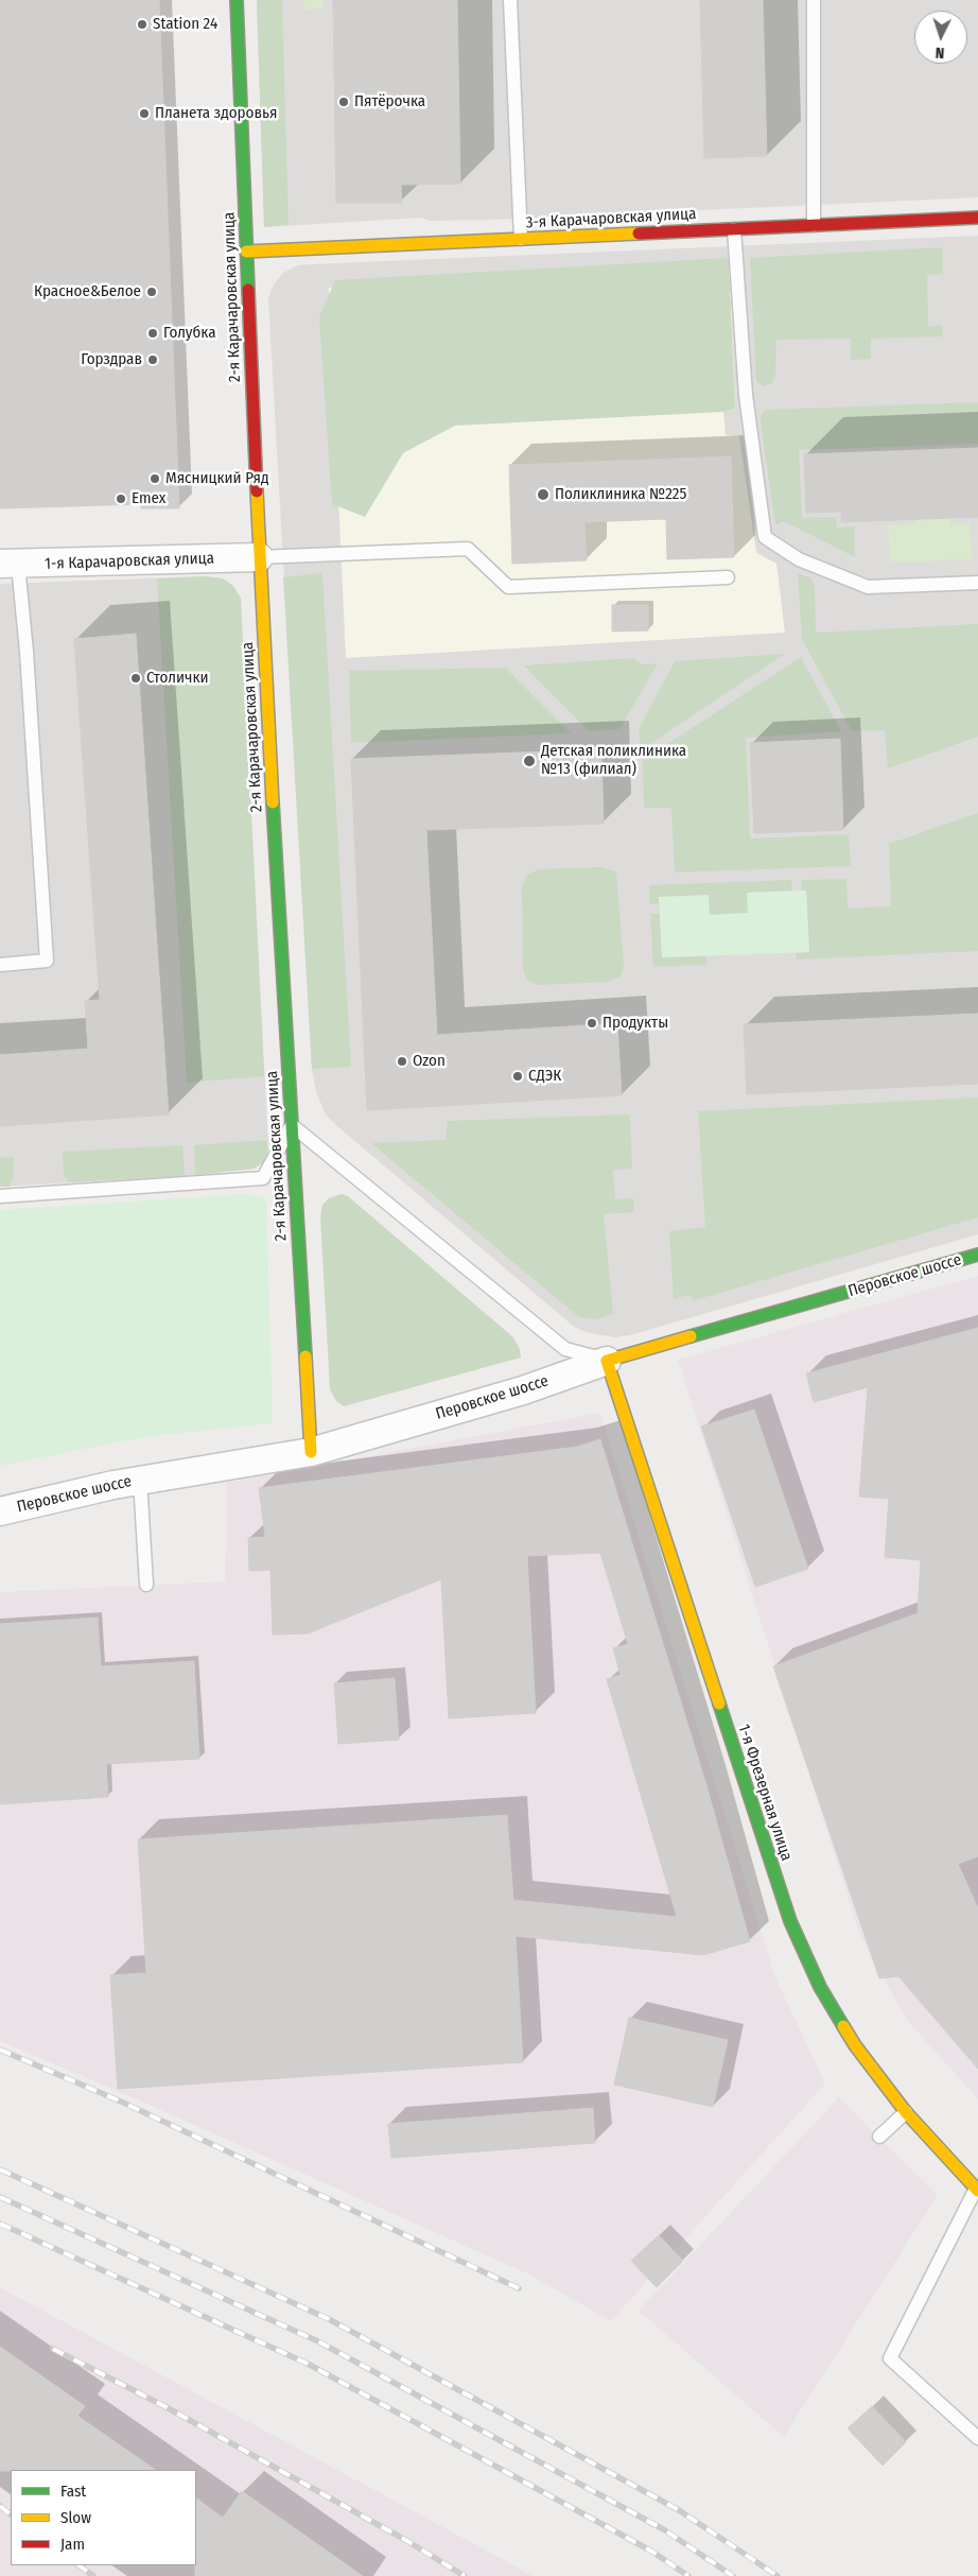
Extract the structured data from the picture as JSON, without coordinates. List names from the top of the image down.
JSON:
{
  "streets": {
    "street": [
      "3-я Карачаровская улица",
      "2-я Карачаровская улица",
      "1-я Карачаровская улица",
      "Перовское шоссе",
      "1-я Фрезерная улица"
    ]
  },
  "crossings": [
    ["3-я Карачаровская улица", "2-я Карачаровская улица"],
    ["2-я Карачаровская улица", "1-я Карачаровская улица"],
    ["2-я Карачаровская улица", "Перовское шоссе"],
    ["Перовское шоссе", "1-я Фрезерная улица"]
  ],
  "places": [
    "Station 24",
    "Пятёрочка",
    "Планета здоровья",
    "Красное&Белое",
    "Голубка",
    "Горздрав",
    "Мясницкий Ряд",
    "Поликлиника №225",
    "Emex",
    "Столички",
    "Детская поликлиника №13 (филиал)",
    "Продукты",
    "Ozon",
    "СДЭК"
  ],
  "legend": ["Fast", "Slow", "Jam"],
  "north": "bottom"
}
